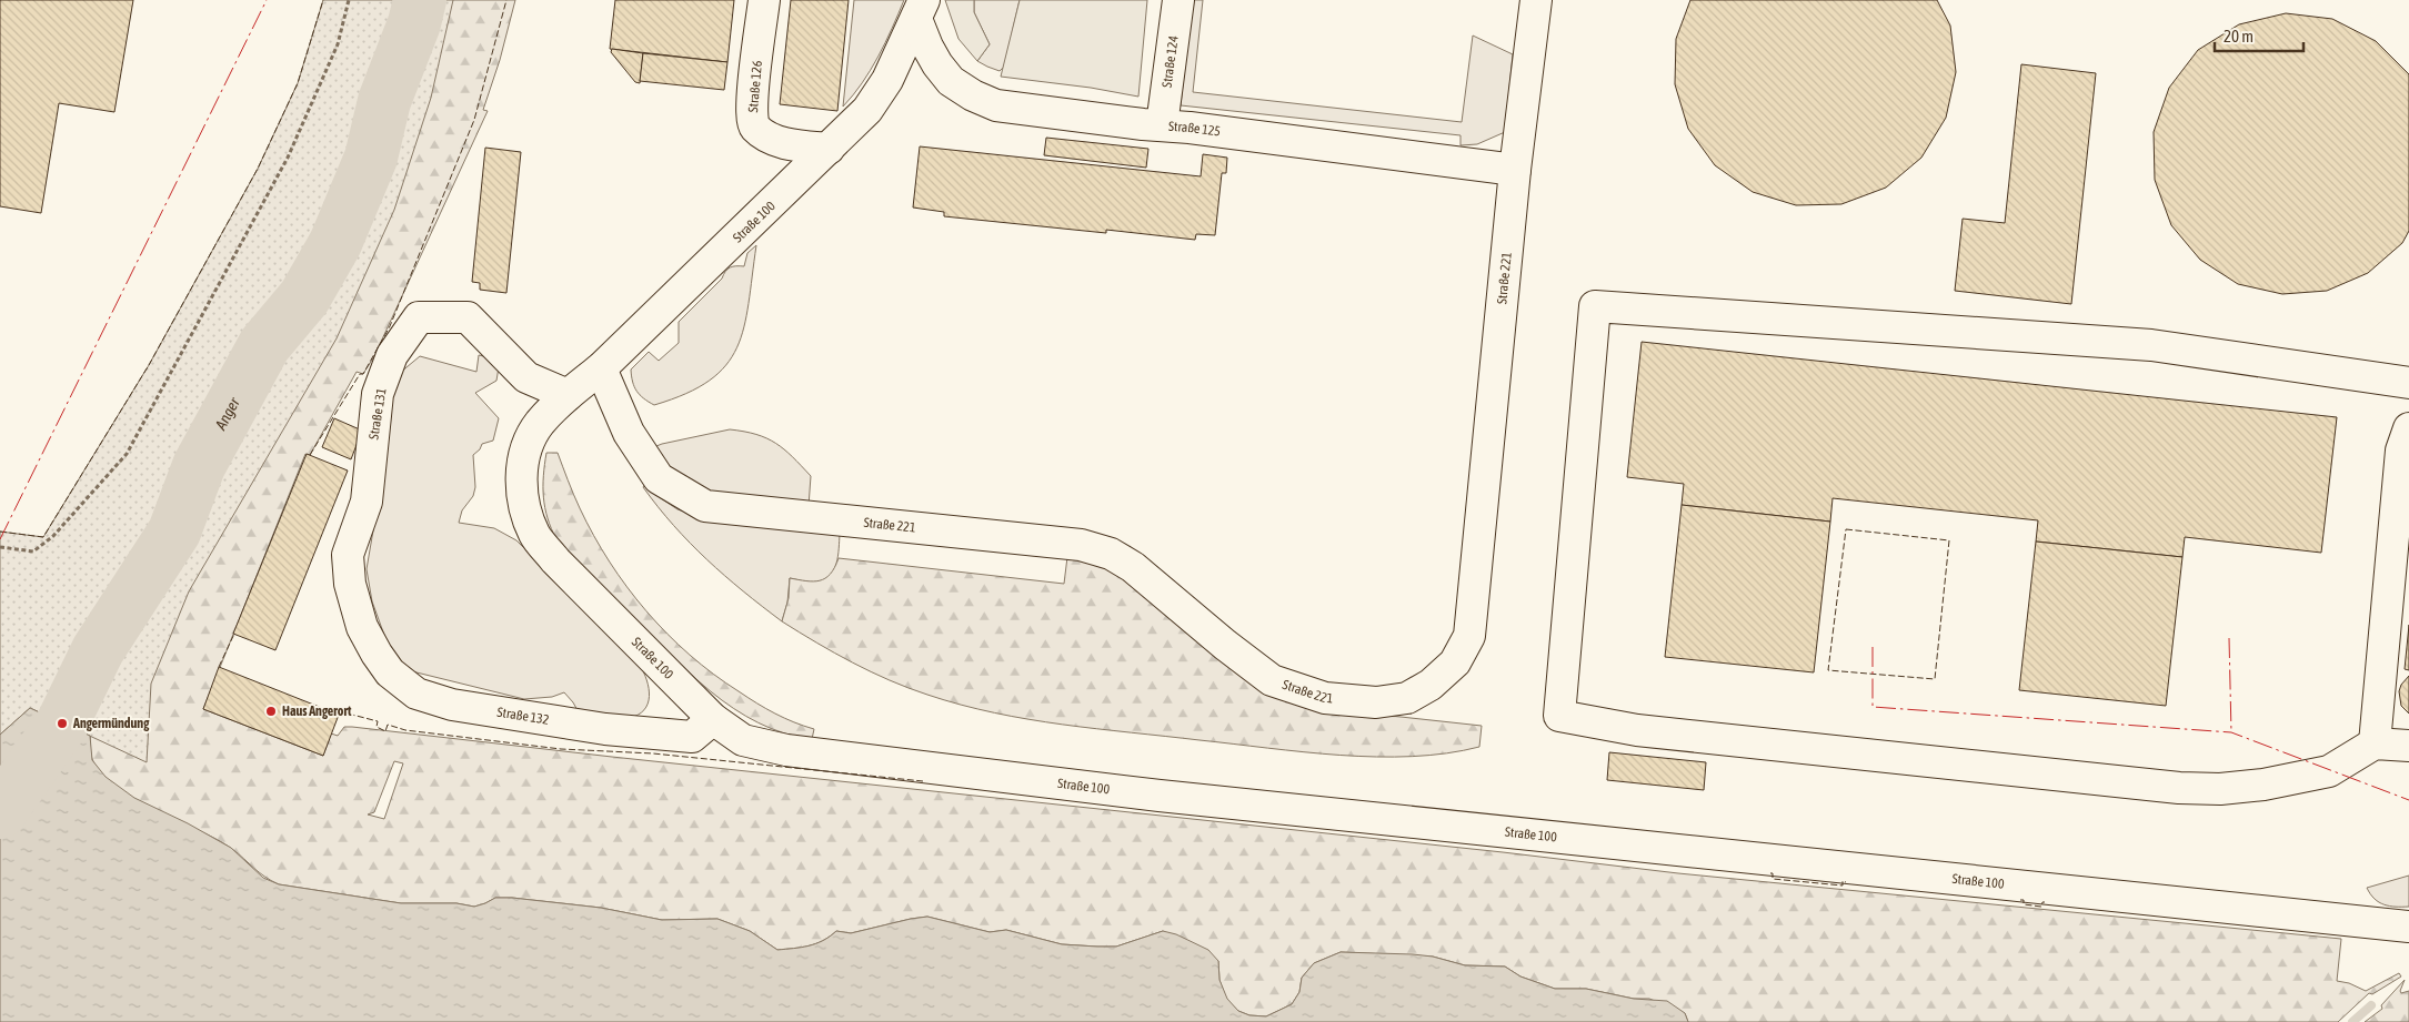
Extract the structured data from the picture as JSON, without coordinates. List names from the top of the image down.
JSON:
{
  "streets": {
    "street": [
      "Straße 124",
      "Straße 126",
      "Straße 125",
      "Straße 100",
      "Straße 221",
      "Straße 131",
      "Straße 132"
    ]
  },
  "crossings": [
    ["Straße 124", "Straße 125"],
    ["Straße 126", "Straße 100"],
    ["Straße 125", "Straße 100"],
    ["Straße 125", "Straße 221"],
    ["Straße 100", "Straße 221"],
    ["Straße 100", "Straße 131"],
    ["Straße 100", "Straße 132"],
    ["Straße 131", "Straße 132"]
  ],
  "water": ["Anger"],
  "places": ["Haus Angerort", "Angermündung"],
  "scale_bar": "20 m"
}
